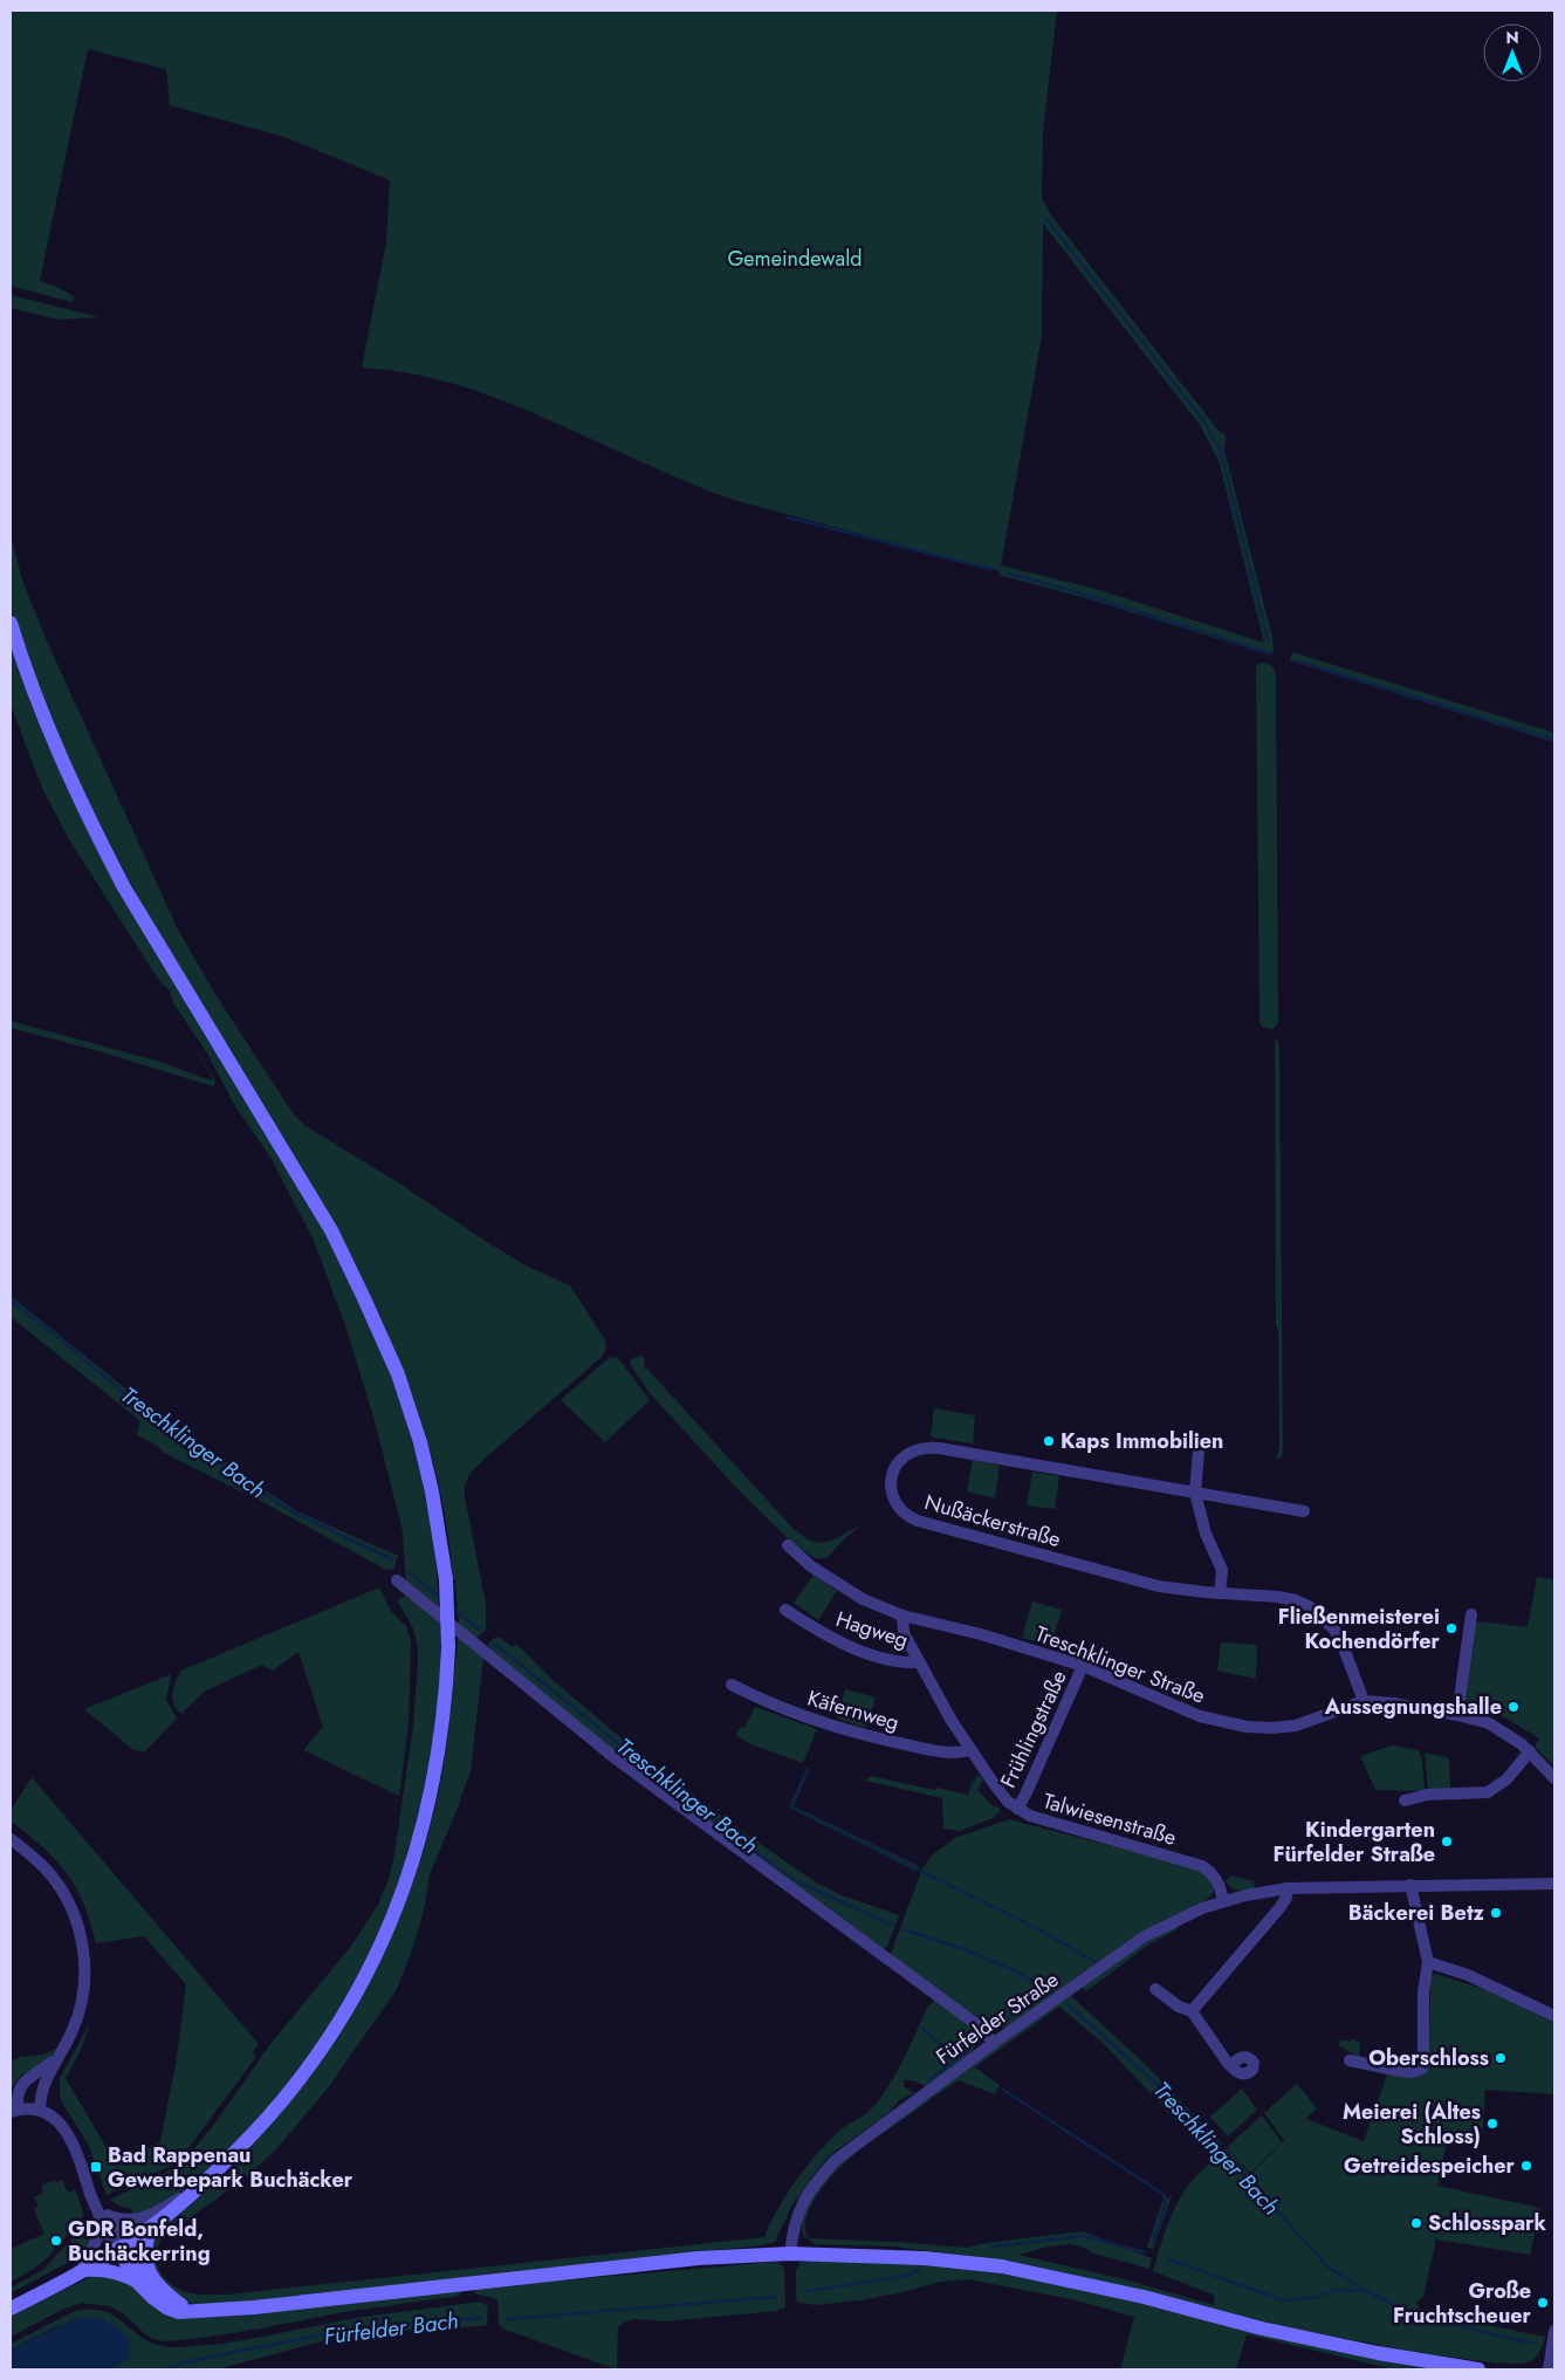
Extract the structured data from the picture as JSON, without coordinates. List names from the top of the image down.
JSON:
{
  "streets": {
    "street": [
      "Nußäckerstraße",
      "Hagweg",
      "Treschklinger Straße",
      "Käfernweg",
      "Frühlingstraße",
      "Talwiesenstraße",
      "Fürfelder Straße"
    ]
  },
  "crossings": [
    ["Nußäckerstraße", "Treschklinger Straße"],
    ["Hagweg", "Talwiesenstraße"],
    ["Treschklinger Straße", "Frühlingstraße"],
    ["Treschklinger Straße", "Talwiesenstraße"],
    ["Käfernweg", "Talwiesenstraße"],
    ["Frühlingstraße", "Talwiesenstraße"],
    ["Talwiesenstraße", "Fürfelder Straße"]
  ],
  "water": ["Treschklinger Bach", "Fürfelder Bach"],
  "parks": ["Gemeindewald"],
  "places": {
    "other": [
      "Kaps Immobilien",
      "Fließenmeisterei Kochendörfer",
      "Aussegnungshalle",
      "Kindergarten Fürfelder Straße",
      "Bäckerei Betz",
      "Oberschloss",
      "Meierei (Altes Schloss)",
      "Getreidespeicher",
      "Schlosspark",
      "GDR Bonfeld, Buchäckerring",
      "Große Fruchtscheuer"
    ],
    "transit": ["Bad Rappenau Gewerbepark Buchäcker"]
  },
  "north": "top"
}
